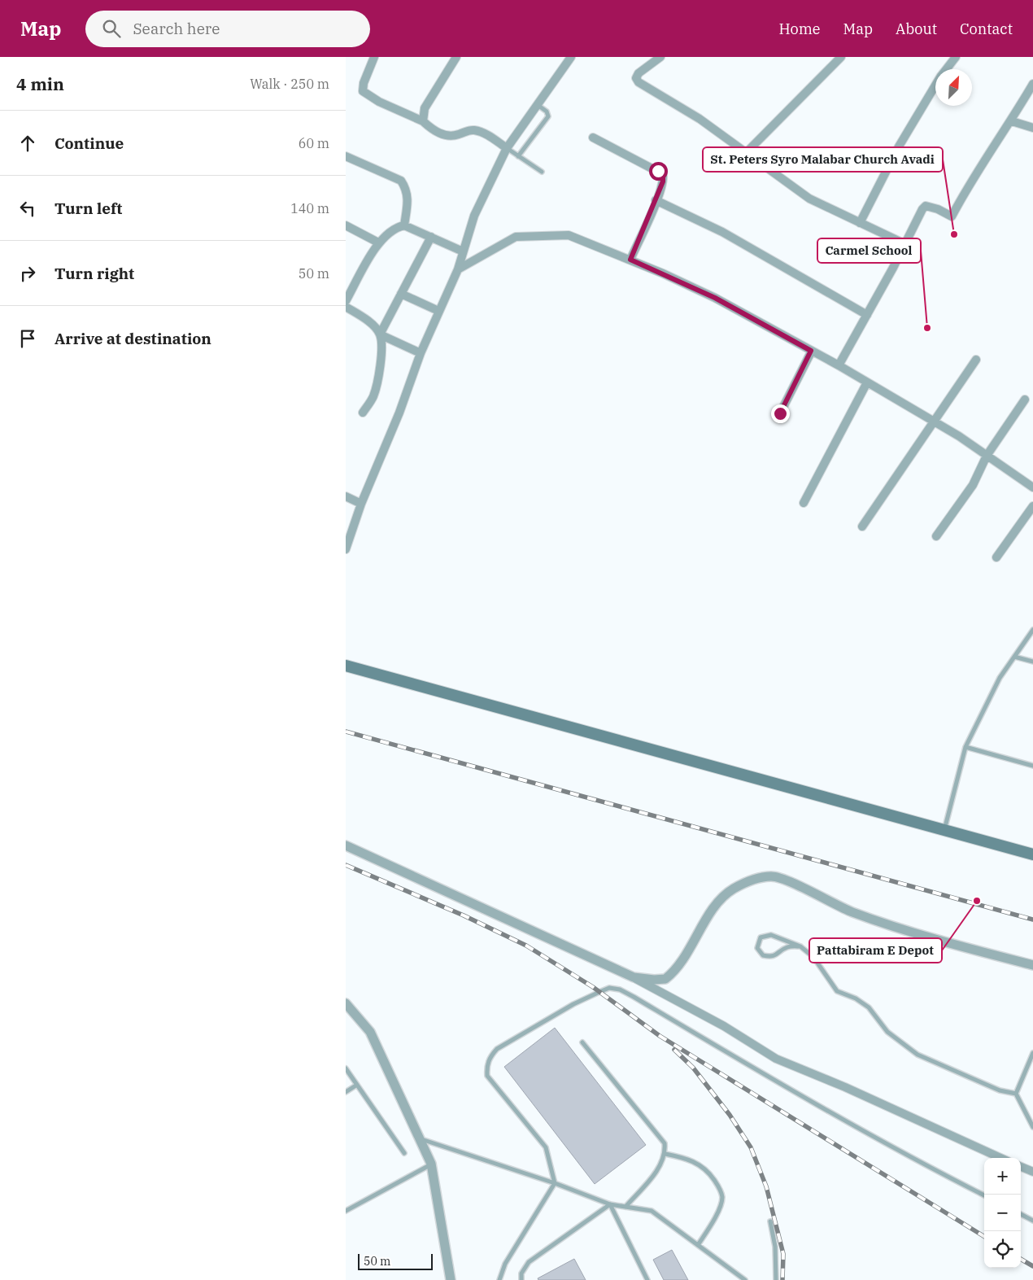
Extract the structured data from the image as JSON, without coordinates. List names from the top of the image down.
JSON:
{
  "places": ["St. Peters Syro Malabar Church Avadi", "Carmel School", "Pattabiram E Depot"],
  "scale_bar": "50 m",
  "north": "top right",
  "page": {
    "header": "Map",
    "search": "Search here",
    "nav": [
      "Home",
      "Map",
      "About",
      "Contact"
    ],
    "heading": ["4 min", "Walk · 250 m"],
    "list": [
      ["Continue", "60 m"],
      ["Turn left", "140 m"],
      ["Turn right", "50 m"],
      "Arrive at destination"
    ],
    "map_buttons": ["+", "−"],
    "scale": "50 m"
  }
}
